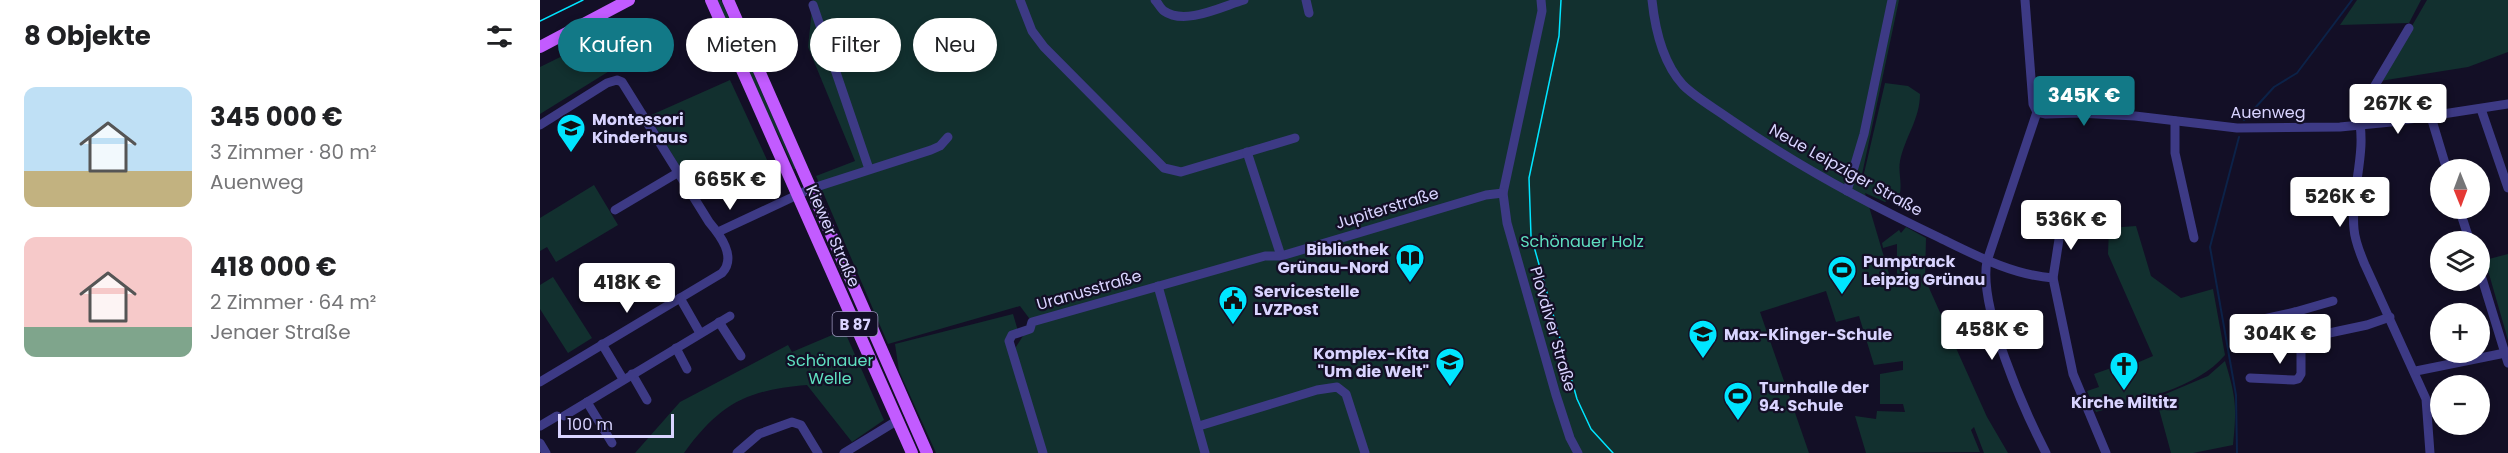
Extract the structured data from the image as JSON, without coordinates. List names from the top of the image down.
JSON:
{
  "streets": {
    "main road": ["Kiewer Straße", "B 87"],
    "street": [
      "Auenweg",
      "Neue Leipziger Straße",
      "Jupiterstraße",
      "Uranusstraße",
      "Plovdiver Straße"
    ]
  },
  "crossings": [
    ["Jupiterstraße", "Uranusstraße"],
    ["Jupiterstraße", "Plovdiver Straße"]
  ],
  "parks": ["Schönauer Holz", "Schönauer Welle"],
  "places": {
    "school or university": ["Montessori Kinderhaus", "Max-Klinger-Schule", "Komplex-Kita \"Um die Welt\""],
    "library": ["Bibliothek Grünau-Nord"],
    "sports": ["Pumptrack Leipzig Grünau", "Turnhalle der 94. Schule"],
    "public building": ["Servicestelle LVZPost"],
    "church": ["Kirche Miltitz"]
  },
  "scale_bar": "100 m",
  "north": "bottom",
  "page": {
    "heading": "8 Objekte",
    "chip": [
      "Kaufen",
      "Mieten",
      "Filter",
      "Neu"
    ],
    "list": [
      {
        "name": "345 000 €",
        "note": "3 Zimmer · 80 m² · Auenweg"
      },
      {
        "name": "418 000 €",
        "note": "2 Zimmer · 64 m² · Jenaer Straße"
      }
    ],
    "price": [
      "345K €",
      "267K €",
      "665K €",
      "526K €",
      "536K €",
      "418K €",
      "458K €",
      "304K €"
    ],
    "map_buttons": ["+", "−"],
    "scale": "100 m"
  }
}
